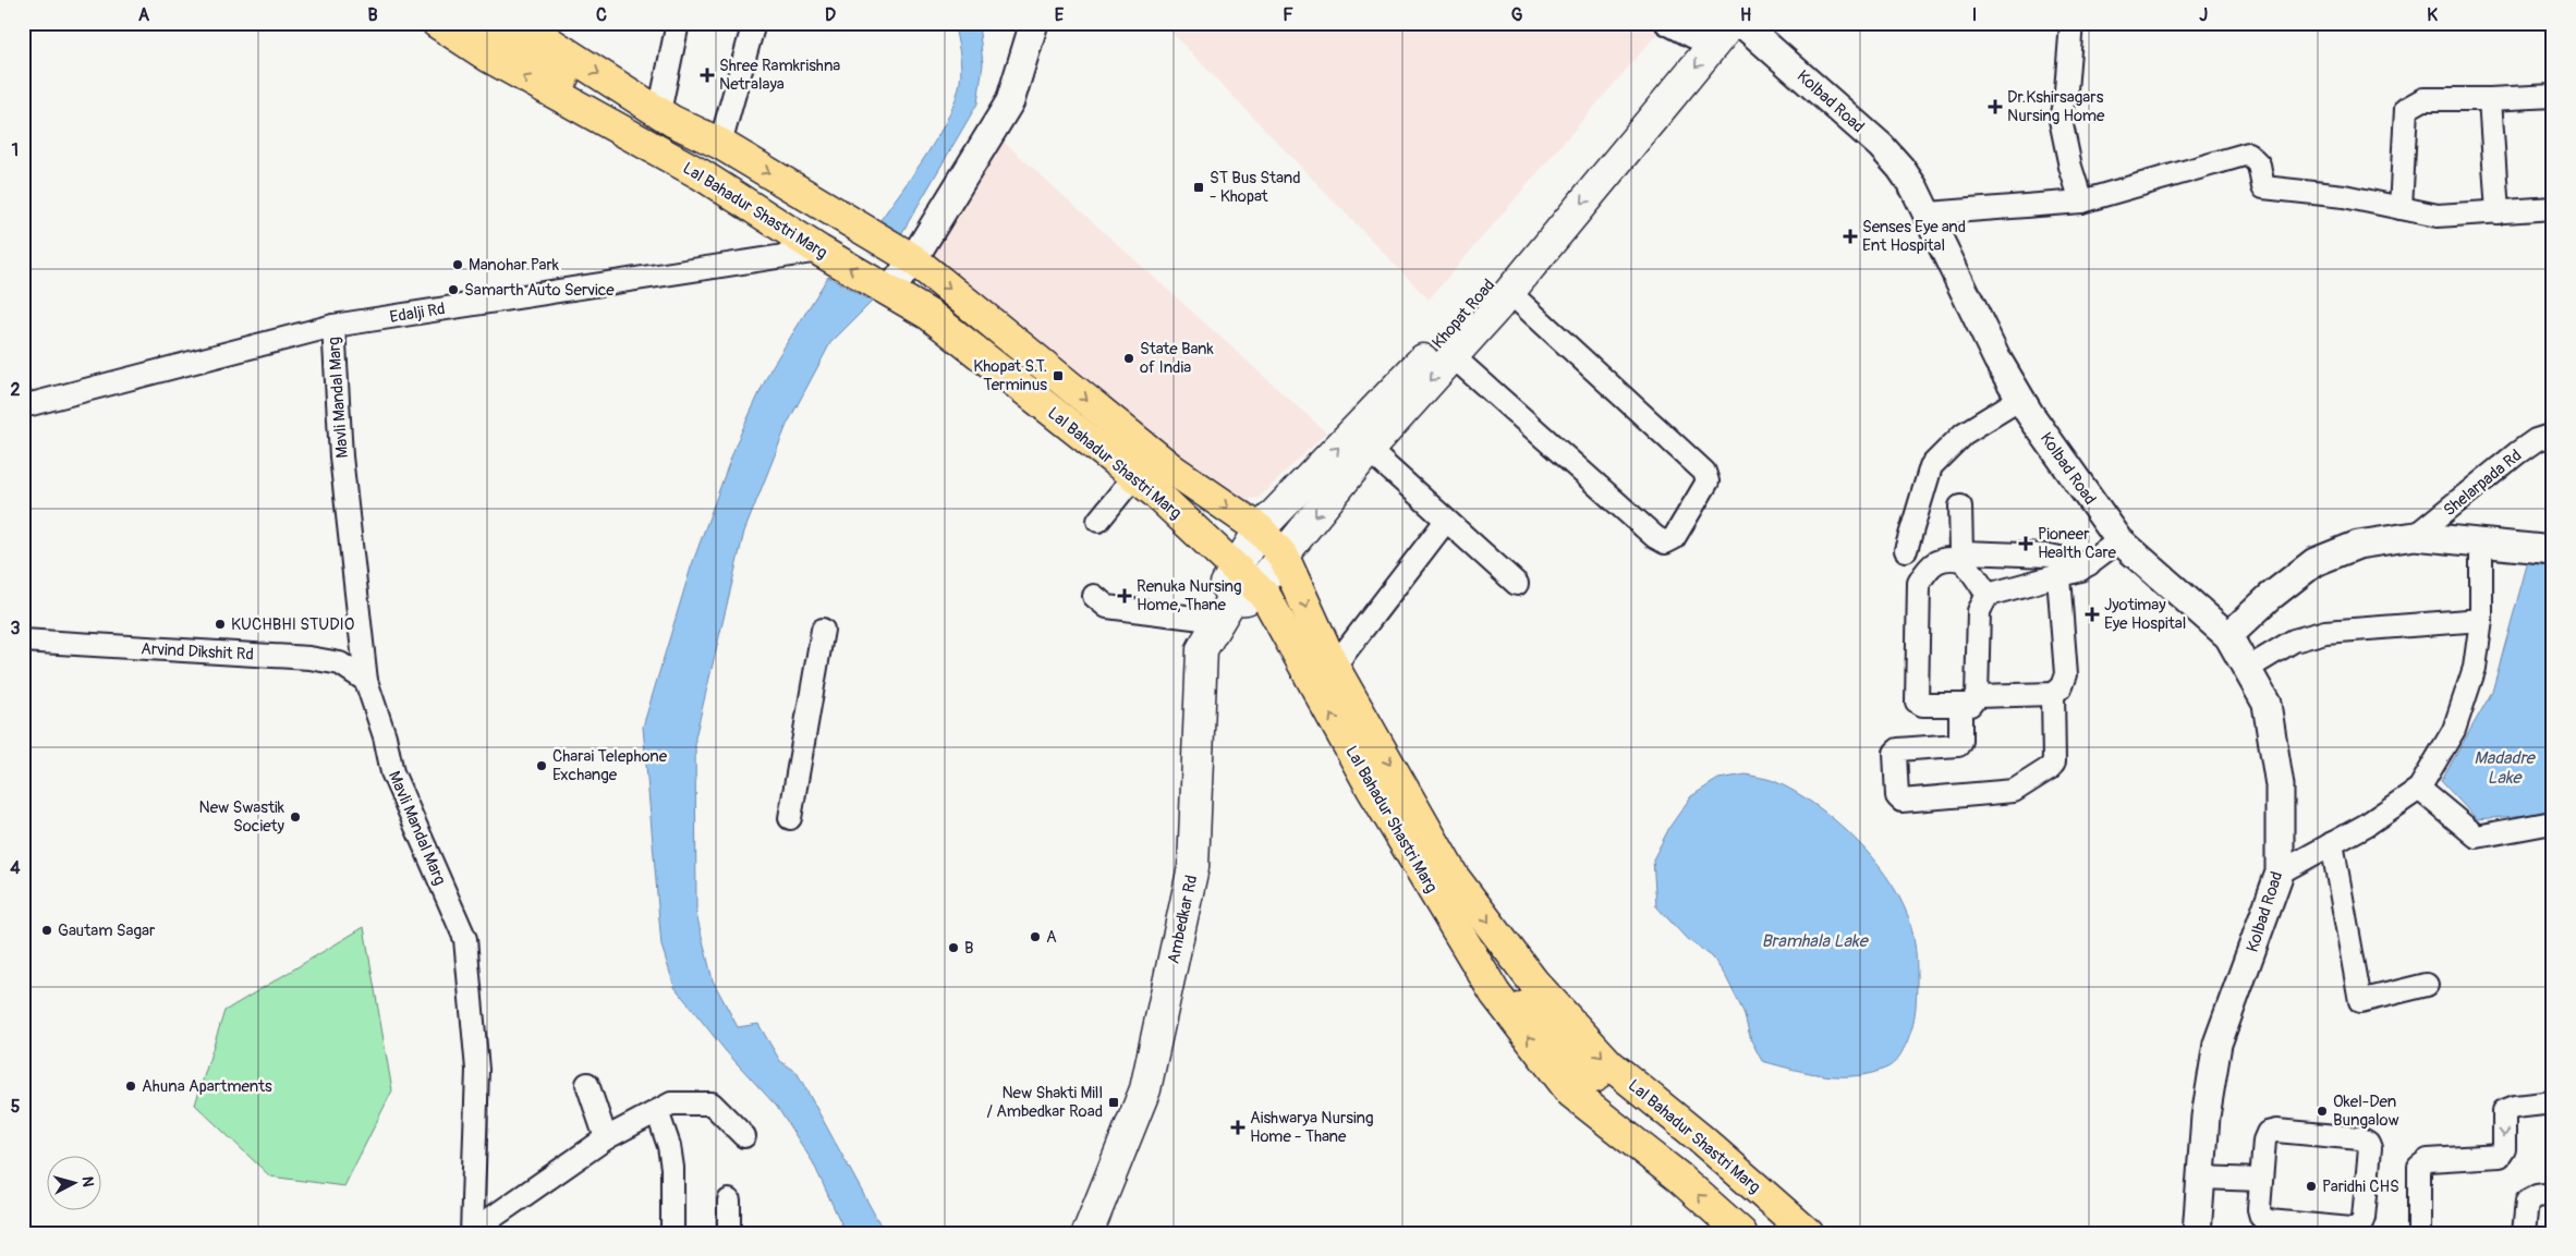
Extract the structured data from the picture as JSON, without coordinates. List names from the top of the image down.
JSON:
{
  "streets": {
    "main road": ["Lal Bahadur Shastri Marg", "Khopat Road", "Ambedkar Rd"],
    "street": [
      "Kolbad Road",
      "Edalji Rd",
      "Mavli Mandal Marg",
      "Shelarpada Rd",
      "Arvind Dikshit Rd"
    ]
  },
  "crossings": [
    ["Lal Bahadur Shastri Marg", "Edalji Rd"],
    ["Lal Bahadur Shastri Marg", "Khopat Road"],
    ["Lal Bahadur Shastri Marg", "Ambedkar Rd"],
    ["Edalji Rd", "Mavli Mandal Marg"],
    ["Khopat Road", "Ambedkar Rd"],
    ["Mavli Mandal Marg", "Arvind Dikshit Rd"]
  ],
  "water": ["Madadre Lake", "Bramhala Lake"],
  "places": {
    "health": [
      "Shree Ramkrishna Netralaya",
      "Dr.Kshirsagars Nursing Home",
      "Senses Eye and Ent Hospital",
      "Pioneer Health Care",
      "Renuka Nursing Home, Thane",
      "Jyotimay Eye Hospital",
      "Aishwarya Nursing Home - Thane"
    ],
    "transit": ["ST Bus Stand - Khopat", "Khopat S.T. Terminus", "New Shakti Mill / Ambedkar Road"],
    "other": [
      "Manohar Park",
      "Samarth Auto Service",
      "State Bank of India",
      "KUCHBHI STUDIO",
      "Charai Telephone Exchange",
      "New Swastik Society",
      "Gautam Sagar",
      "A",
      "B",
      "Ahuna Apartments",
      "Okel-Den Bungalow",
      "Paridhi CHS"
    ]
  },
  "north": "right",
  "grid": {
    "columns": [
      "A",
      "B",
      "C",
      "D",
      "E",
      "F",
      "G",
      "H",
      "I",
      "J",
      "K"
    ],
    "rows": [
      "1",
      "2",
      "3",
      "4",
      "5"
    ]
  }
}
